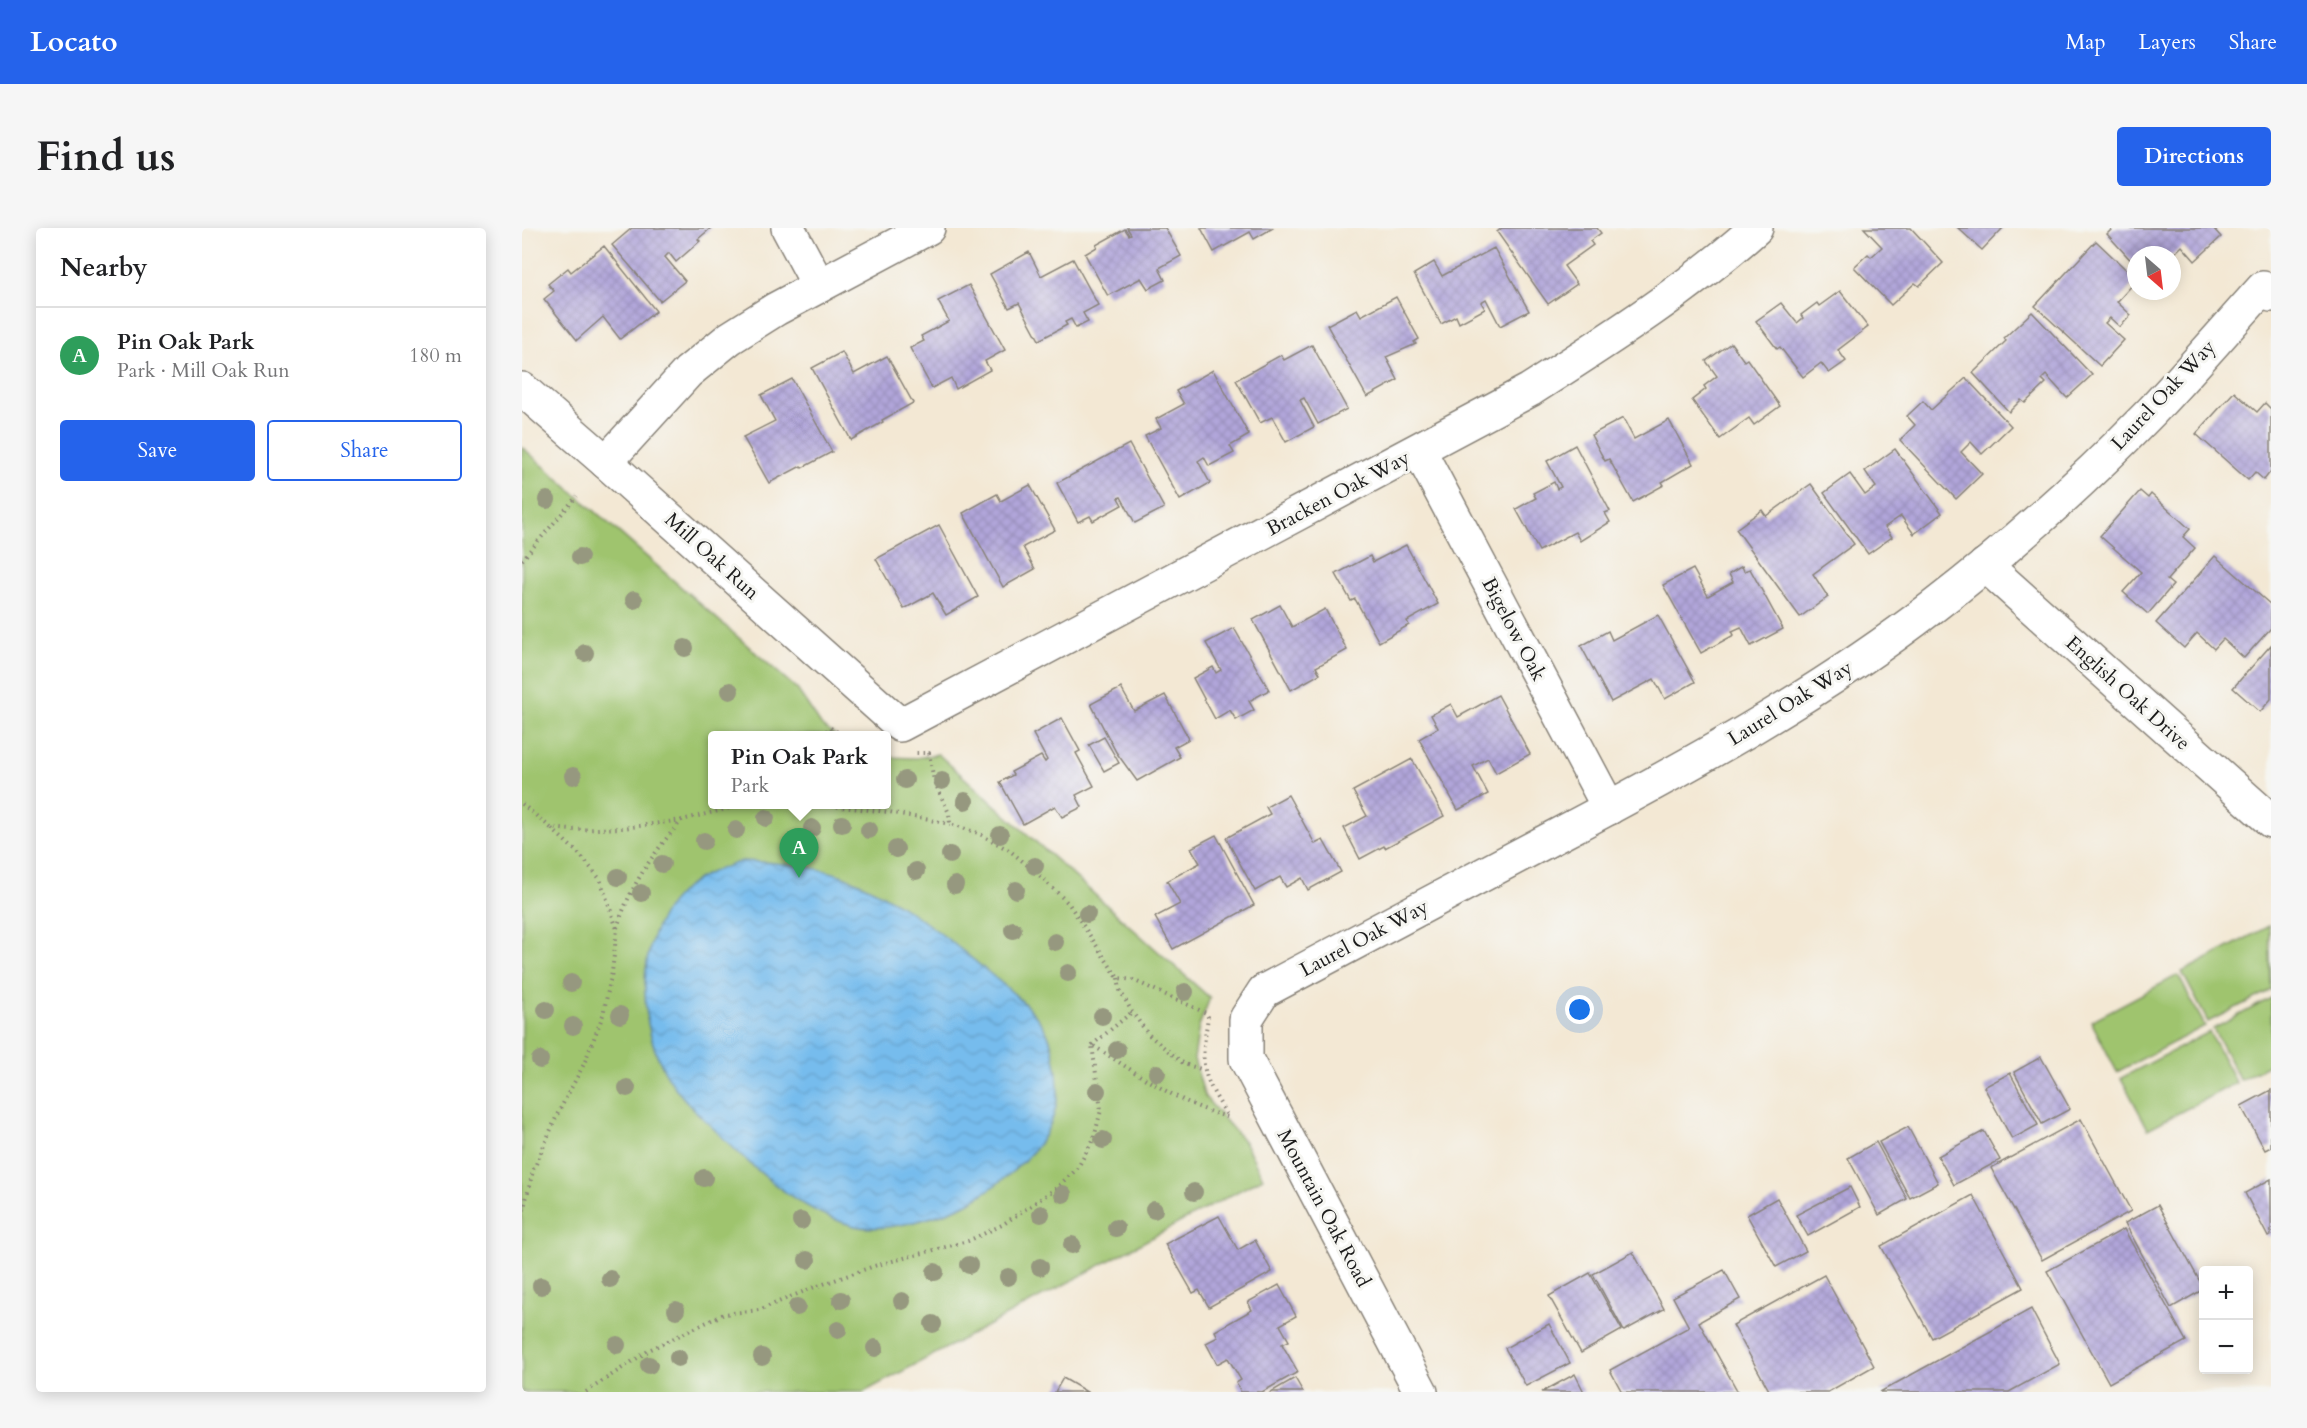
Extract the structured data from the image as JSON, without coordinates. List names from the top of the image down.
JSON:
{
  "streets": {
    "street": [
      "Laurel Oak Way",
      "Bracken Oak Way",
      "Mill Oak Run",
      "Bigelow Oak",
      "English Oak Drive",
      "Mountain Oak Road"
    ]
  },
  "crossings": [
    ["Laurel Oak Way", "Bigelow Oak"],
    ["Laurel Oak Way", "English Oak Drive"],
    ["Laurel Oak Way", "Mountain Oak Road"],
    ["Bracken Oak Way", "Mill Oak Run"],
    ["Bracken Oak Way", "Bigelow Oak"]
  ],
  "north": "bottom right",
  "page": {
    "header": "Locato",
    "nav": ["Map", "Layers", "Share"],
    "buttons": [
      "Directions",
      ["Save", "Share"]
    ],
    "title": "Find us",
    "heading": "Nearby",
    "list": [
      {
        "mark": "A",
        "name": "Pin Oak Park",
        "note": "Park · Mill Oak Run",
        "value": "180 m"
      }
    ],
    "popup": ["Pin Oak Park", "Park"],
    "pins": "A",
    "map_buttons": ["+", "−"]
  }
}
